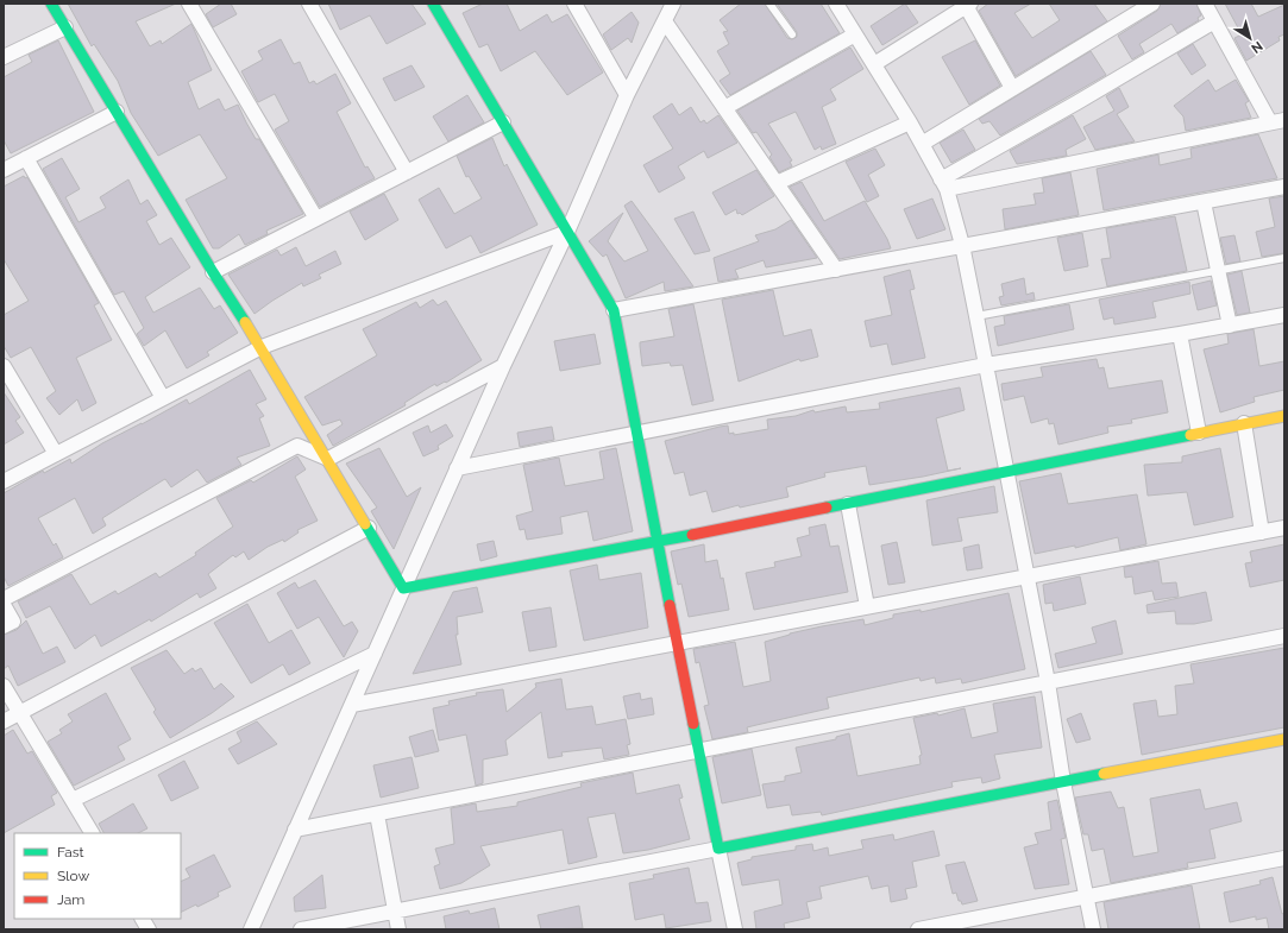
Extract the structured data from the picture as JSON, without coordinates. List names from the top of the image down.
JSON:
{
  "legend": ["Fast", "Slow", "Jam"],
  "north": "bottom right"
}
